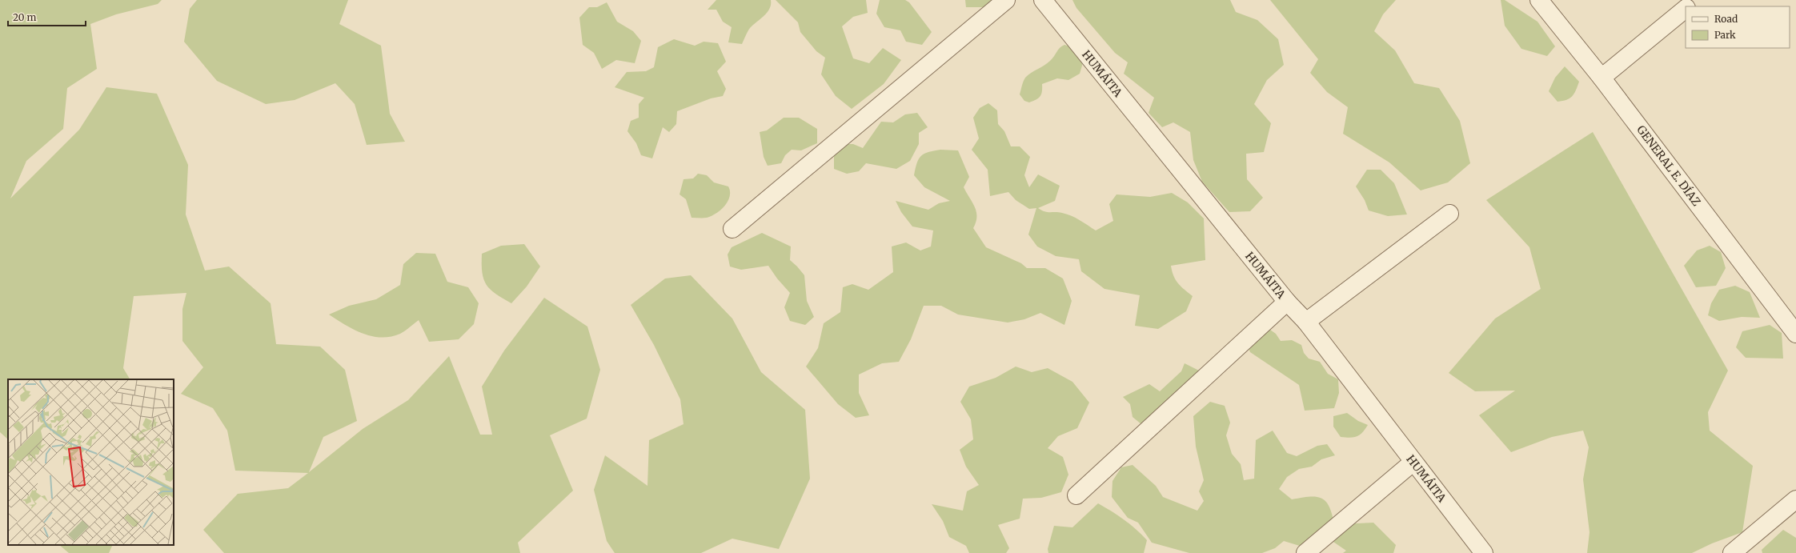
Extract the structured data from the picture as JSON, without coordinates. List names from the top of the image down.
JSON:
{
  "streets": {
    "street": ["HUMÁITA", "GENERAL E. DÍAZ"]
  },
  "legend": ["Road", "Park"],
  "scale_bar": "20 m"
}
